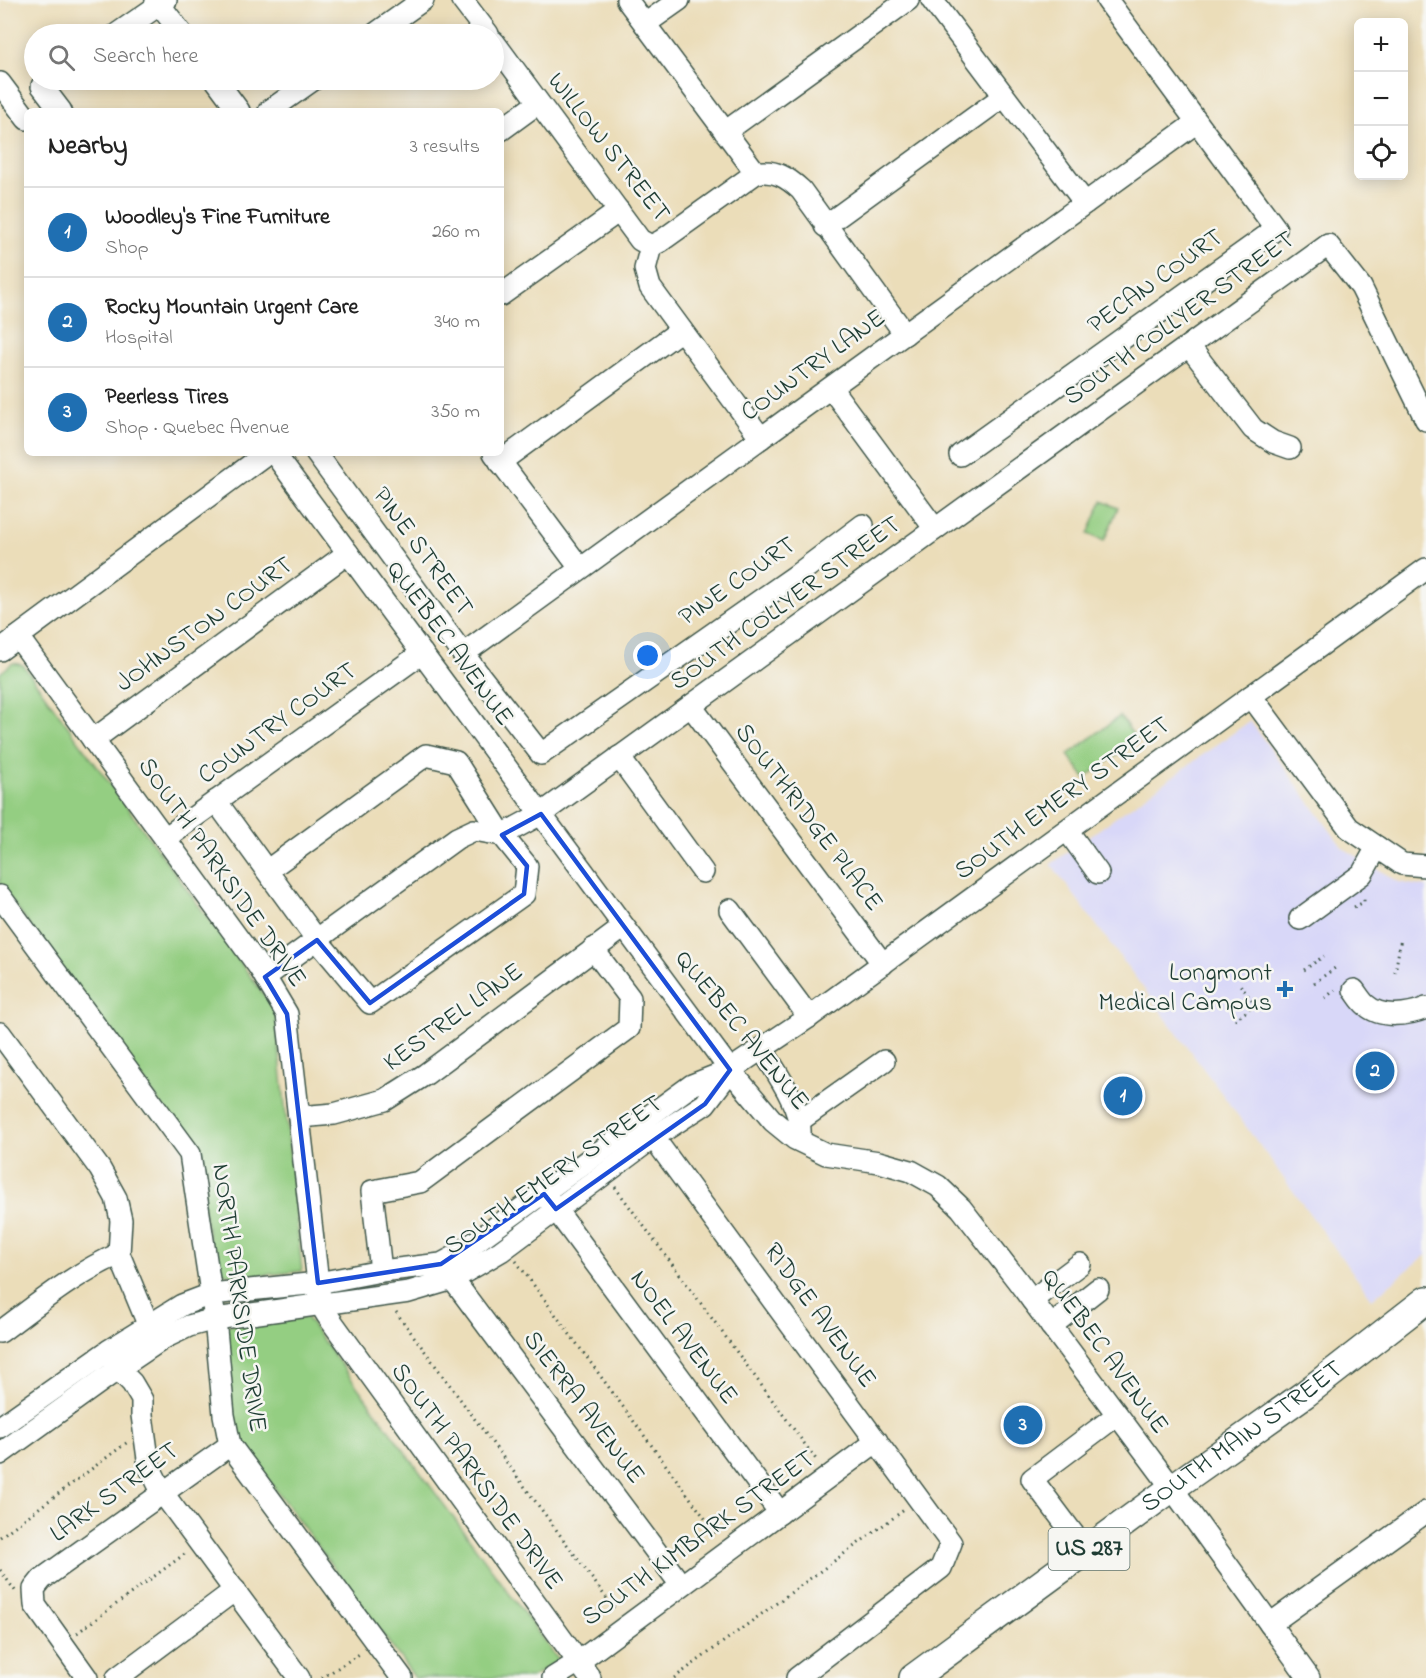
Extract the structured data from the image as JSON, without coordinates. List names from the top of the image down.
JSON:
{
  "streets": {
    "main road": ["SOUTH MAIN STREET", "US 287"],
    "street": [
      "WILLOW STREET",
      "PECAN COURT",
      "SOUTH COLLYER STREET",
      "COUNTRY LANE",
      "PINE STREET",
      "PINE COURT",
      "JOHNSTON COURT",
      "QUEBEC AVENUE",
      "COUNTRY COURT",
      "SOUTH EMERY STREET",
      "SOUTHRIDGE PLACE",
      "SOUTH PARKSIDE DRIVE",
      "KESTREL LANE",
      "NORTH PARKSIDE DRIVE",
      "RIDGE AVENUE",
      "NOEL AVENUE",
      "SIERRA AVENUE",
      "LARK STREET",
      "SOUTH KIMBARK STREET"
    ]
  },
  "crossings": [
    ["WILLOW STREET", "COUNTRY LANE"],
    ["PECAN COURT", "COUNTRY LANE"],
    ["SOUTH COLLYER STREET", "QUEBEC AVENUE"],
    ["SOUTH COLLYER STREET", "SOUTHRIDGE PLACE"],
    ["COUNTRY LANE", "PINE STREET"],
    ["COUNTRY LANE", "PINE COURT"],
    ["PINE STREET", "PINE COURT"],
    ["JOHNSTON COURT", "QUEBEC AVENUE"],
    ["JOHNSTON COURT", "SOUTH PARKSIDE DRIVE"],
    ["QUEBEC AVENUE", "COUNTRY COURT"],
    ["QUEBEC AVENUE", "SOUTH EMERY STREET"],
    ["QUEBEC AVENUE", "KESTREL LANE"],
    ["QUEBEC AVENUE", "SOUTH MAIN STREET"],
    ["COUNTRY COURT", "SOUTH PARKSIDE DRIVE"],
    ["SOUTH EMERY STREET", "SOUTHRIDGE PLACE"],
    ["SOUTH EMERY STREET", "SOUTH PARKSIDE DRIVE"],
    ["SOUTH EMERY STREET", "NORTH PARKSIDE DRIVE"],
    ["SOUTH EMERY STREET", "RIDGE AVENUE"],
    ["SOUTH EMERY STREET", "NOEL AVENUE"],
    ["SOUTH EMERY STREET", "SIERRA AVENUE"],
    ["SOUTH PARKSIDE DRIVE", "KESTREL LANE"],
    ["SOUTH PARKSIDE DRIVE", "SOUTH KIMBARK STREET"],
    ["NORTH PARKSIDE DRIVE", "LARK STREET"],
    ["RIDGE AVENUE", "SOUTH KIMBARK STREET"],
    ["NOEL AVENUE", "SOUTH KIMBARK STREET"],
    ["SIERRA AVENUE", "SOUTH KIMBARK STREET"]
  ],
  "places": {
    "health": ["Longmont Medical Campus"]
  },
  "page": {
    "map_buttons": ["+", "−"],
    "search": "Search here",
    "heading": ["Nearby", "3 results"],
    "list": [
      {
        "mark": "1",
        "name": "Woodley's Fine Furniture",
        "note": "Shop",
        "value": "260 m"
      },
      {
        "mark": "2",
        "name": "Rocky Mountain Urgent Care",
        "note": "Hospital",
        "value": "340 m"
      },
      {
        "mark": "3",
        "name": "Peerless Tires",
        "note": "Shop · Quebec Avenue",
        "value": "350 m"
      }
    ],
    "pins": ["2", "1", "3"]
  }
}
